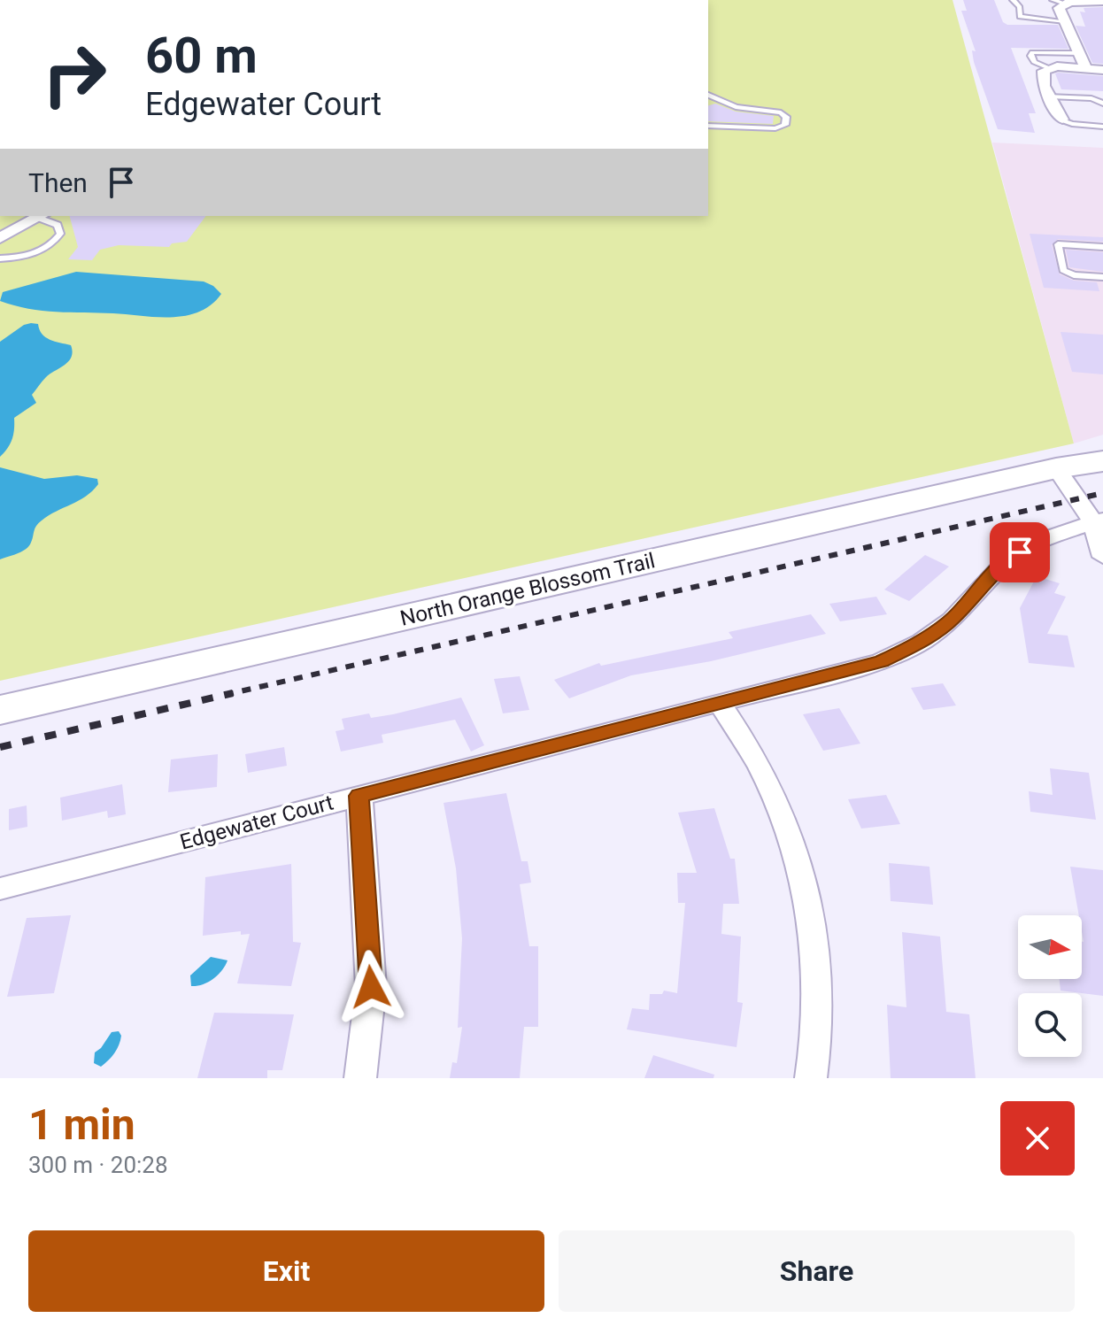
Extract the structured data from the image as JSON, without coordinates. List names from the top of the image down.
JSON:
{
  "streets": {
    "main road": ["North Orange Blossom Trail"],
    "street": ["Edgewater Court"]
  },
  "north": "right",
  "page": {
    "turn": ["60 m", "Edgewater Court"],
    "then": "Then",
    "heading": ["1 min", "300 m · 20:28"],
    "buttons": ["Exit", "Share"]
  }
}
